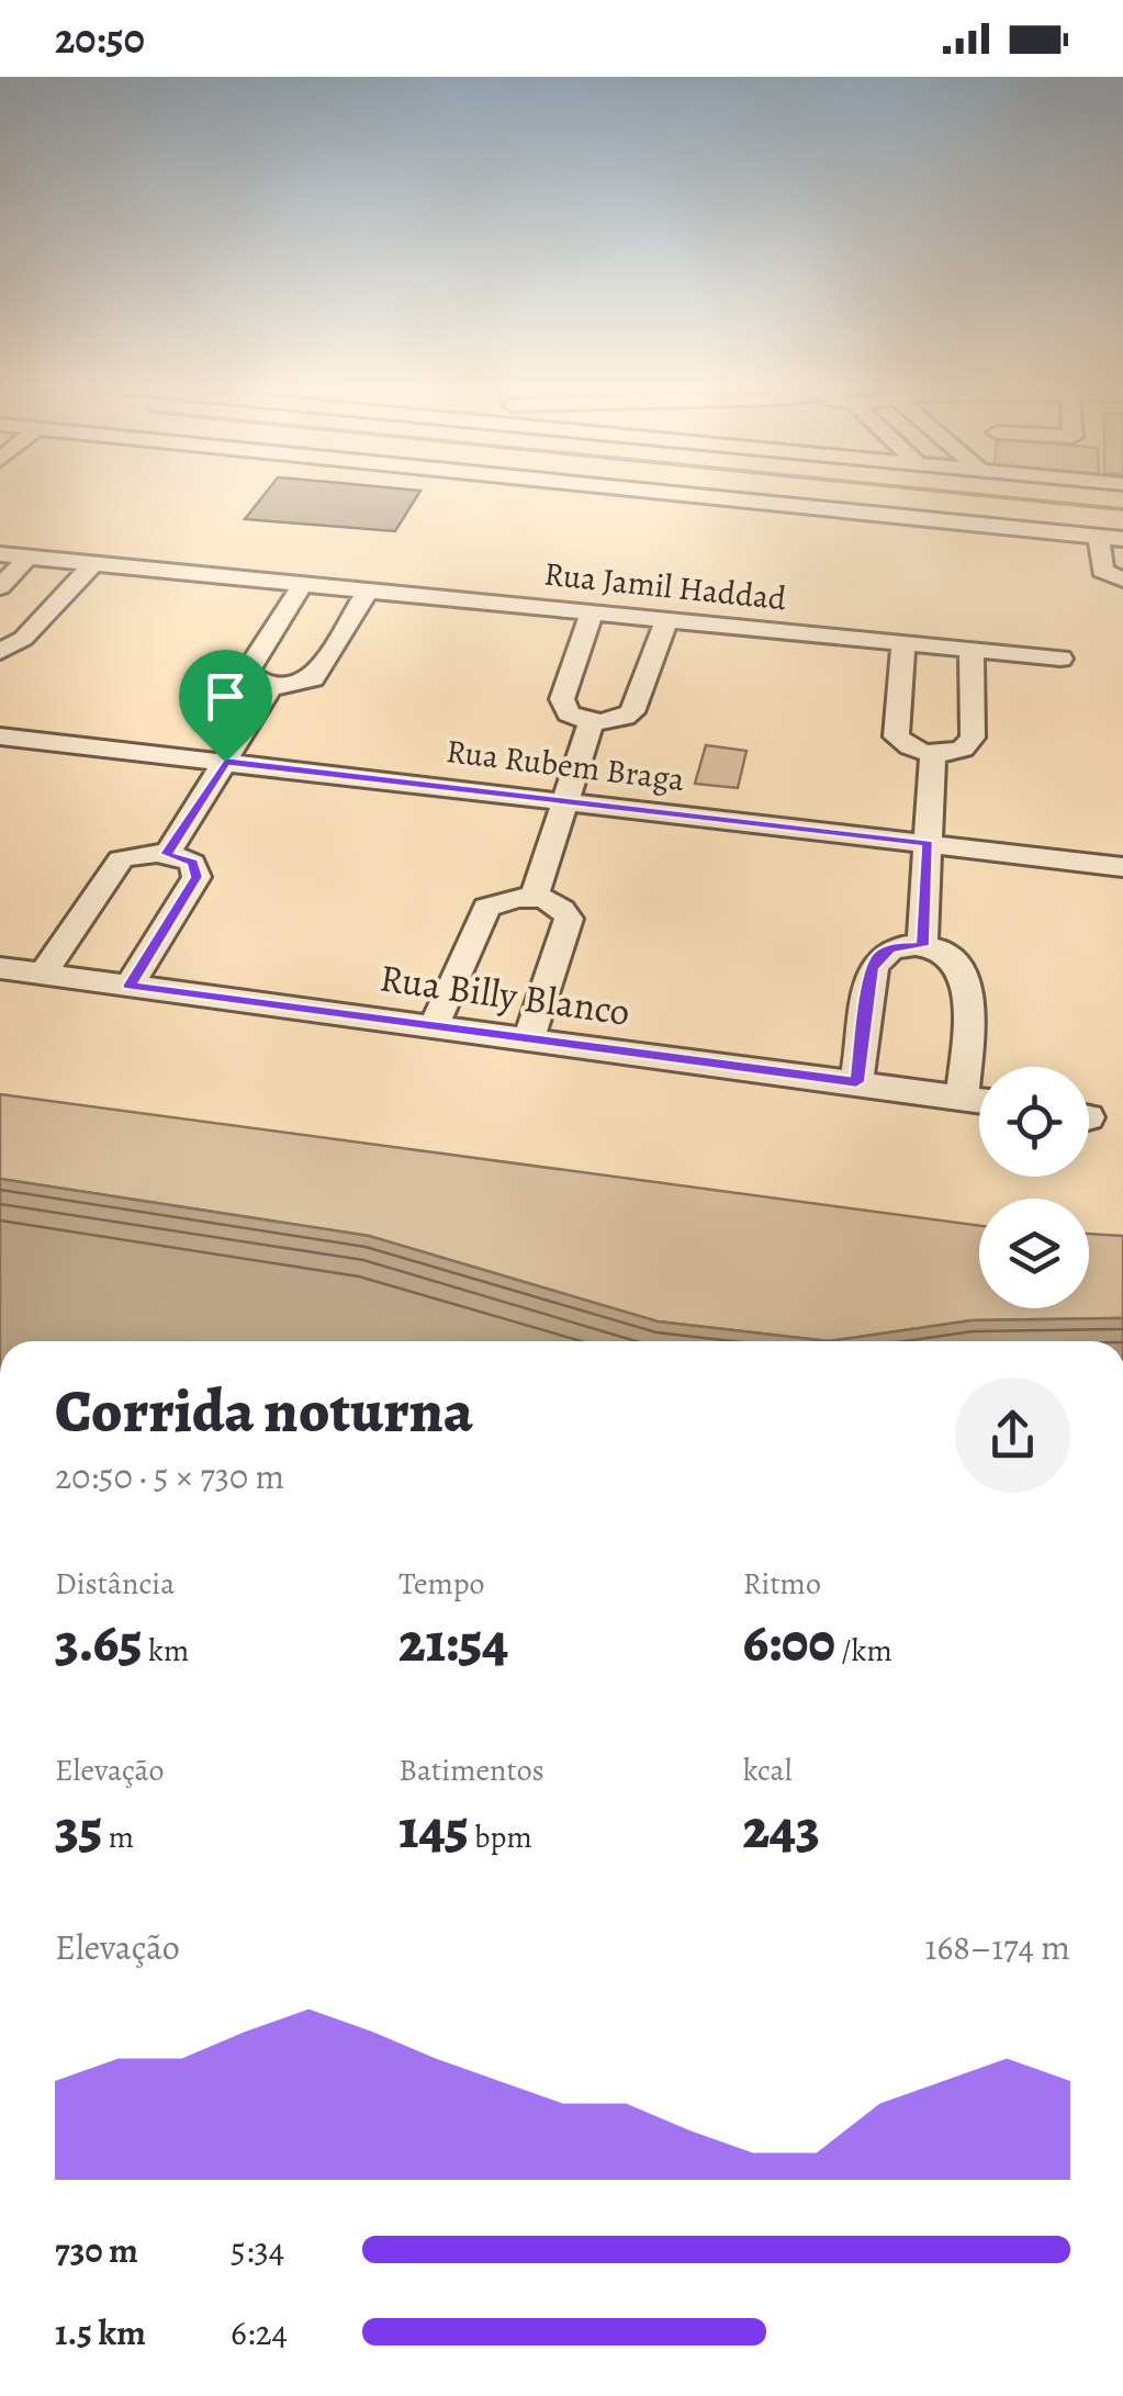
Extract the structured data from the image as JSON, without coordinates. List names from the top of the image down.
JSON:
{
  "streets": {
    "street": ["Rua Jamil Haddad", "Rua Rubem Braga", "Rua Billy Blanco"]
  },
  "page": {
    "status": "20:50",
    "heading": ["Corrida noturna", "20:50 · 5 × 730 m"],
    "stats": [
      ["Distância", "3.65 km"],
      ["Tempo", "21:54"],
      ["Ritmo", "6:00 /km"],
      ["Elevação", "35 m"],
      ["Batimentos", "145 bpm"],
      ["kcal", "243"]
    ],
    "chart": ["Elevação", "168–174 m"],
    "list": [
      {
        "name": "730 m",
        "note": "5:34"
      },
      {
        "name": "1.5 km",
        "note": "6:24"
      }
    ]
  }
}
